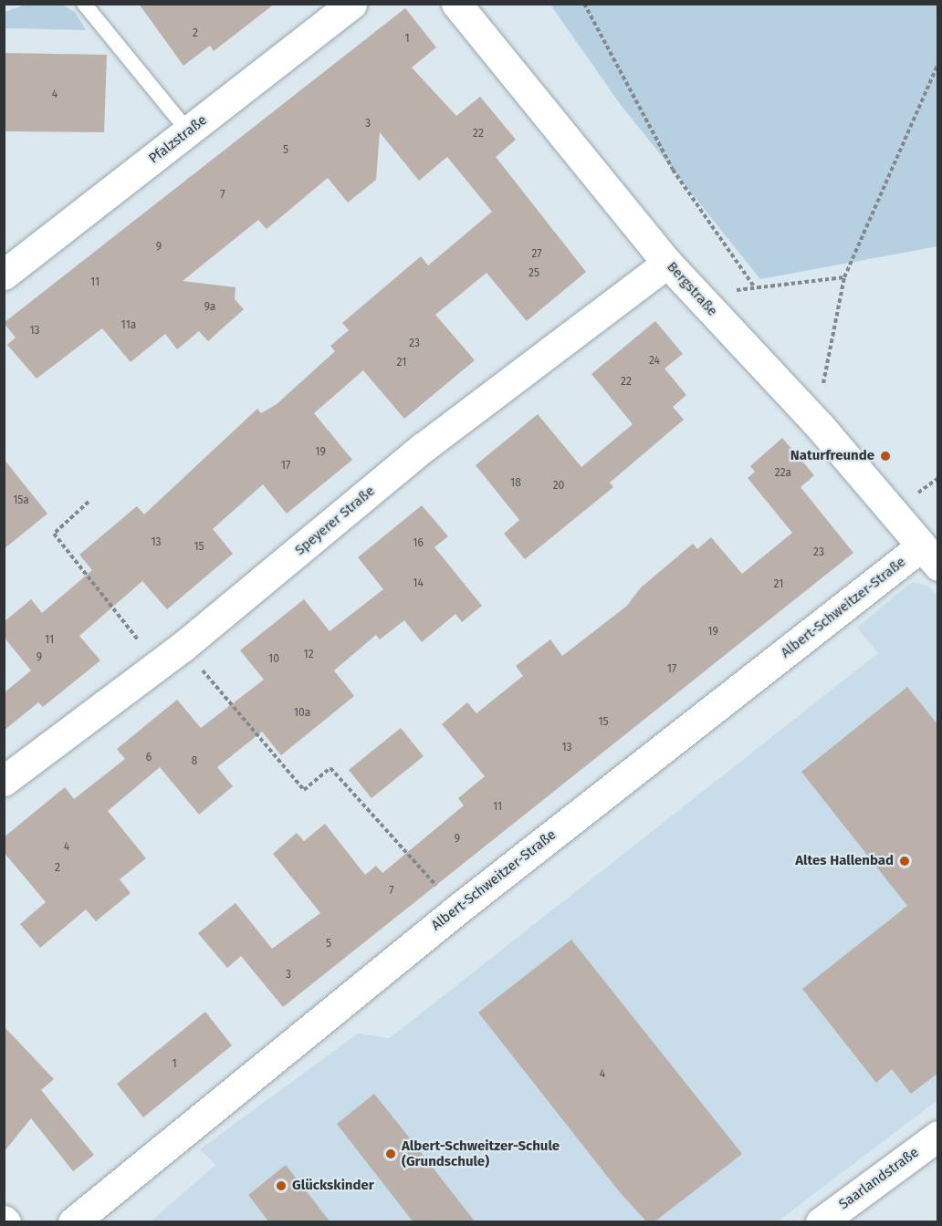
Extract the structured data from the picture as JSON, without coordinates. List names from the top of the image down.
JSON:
{
  "streets": {
    "street": [
      "Pfalzstraße",
      "Bergstraße",
      "Speyerer Straße",
      "Albert-Schweitzer-Straße",
      "Saarlandstraße"
    ]
  },
  "crossings": [
    ["Bergstraße", "Speyerer Straße"],
    ["Bergstraße", "Albert-Schweitzer-Straße"]
  ],
  "places": [
    "Naturfreunde",
    "Altes Hallenbad",
    "Albert-Schweitzer-Schule (Grundschule)",
    "Glückskinder"
  ],
  "house_numbers": [
    "2",
    "1",
    "4",
    "3",
    "22",
    "5",
    "7",
    "9",
    "27",
    "25",
    "11",
    "9a",
    "11a",
    "13",
    "23",
    "24",
    "21",
    "22",
    "19",
    "17",
    "22a",
    "18",
    "20",
    "15a",
    "13",
    "16",
    "15",
    "23",
    "14",
    "21",
    "19",
    "11",
    "12",
    "9",
    "10",
    "17",
    "10a",
    "15",
    "13",
    "6",
    "8",
    "11",
    "9",
    "4",
    "2",
    "7",
    "5",
    "3",
    "1",
    "4"
  ]
}
